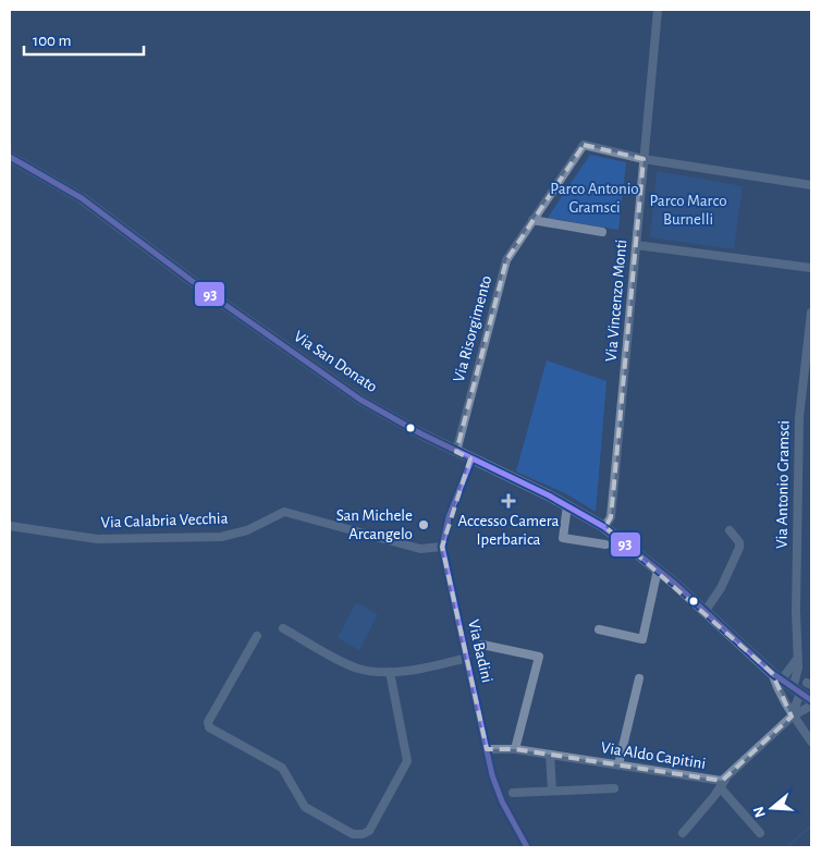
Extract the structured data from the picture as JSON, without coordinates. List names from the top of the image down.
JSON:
{
  "streets": {
    "main road": ["Via San Donato"],
    "street": [
      "Via Vincenzo Monti",
      "Via Risorgimento",
      "Via Antonio Gramsci",
      "Via Calabria Vecchia",
      "Via Badini",
      "Via Aldo Capitini"
    ]
  },
  "crossings": [
    ["Via Vincenzo Monti", "Via Risorgimento"],
    ["Via Vincenzo Monti", "Via San Donato"],
    ["Via Risorgimento", "Via San Donato"],
    ["Via San Donato", "Via Antonio Gramsci"],
    ["Via San Donato", "Via Badini"],
    ["Via San Donato", "Via Aldo Capitini"],
    ["Via Calabria Vecchia", "Via Badini"],
    ["Via Badini", "Via Aldo Capitini"]
  ],
  "parks": ["Parco Antonio Gramsci", "Parco Marco Burnelli"],
  "places": {
    "health": ["Accesso Camera Iperbarica"],
    "other": ["San Michele Arcangelo"]
  },
  "lines": ["transit line 93"],
  "scale_bar": "100 m",
  "north": "left"
}
